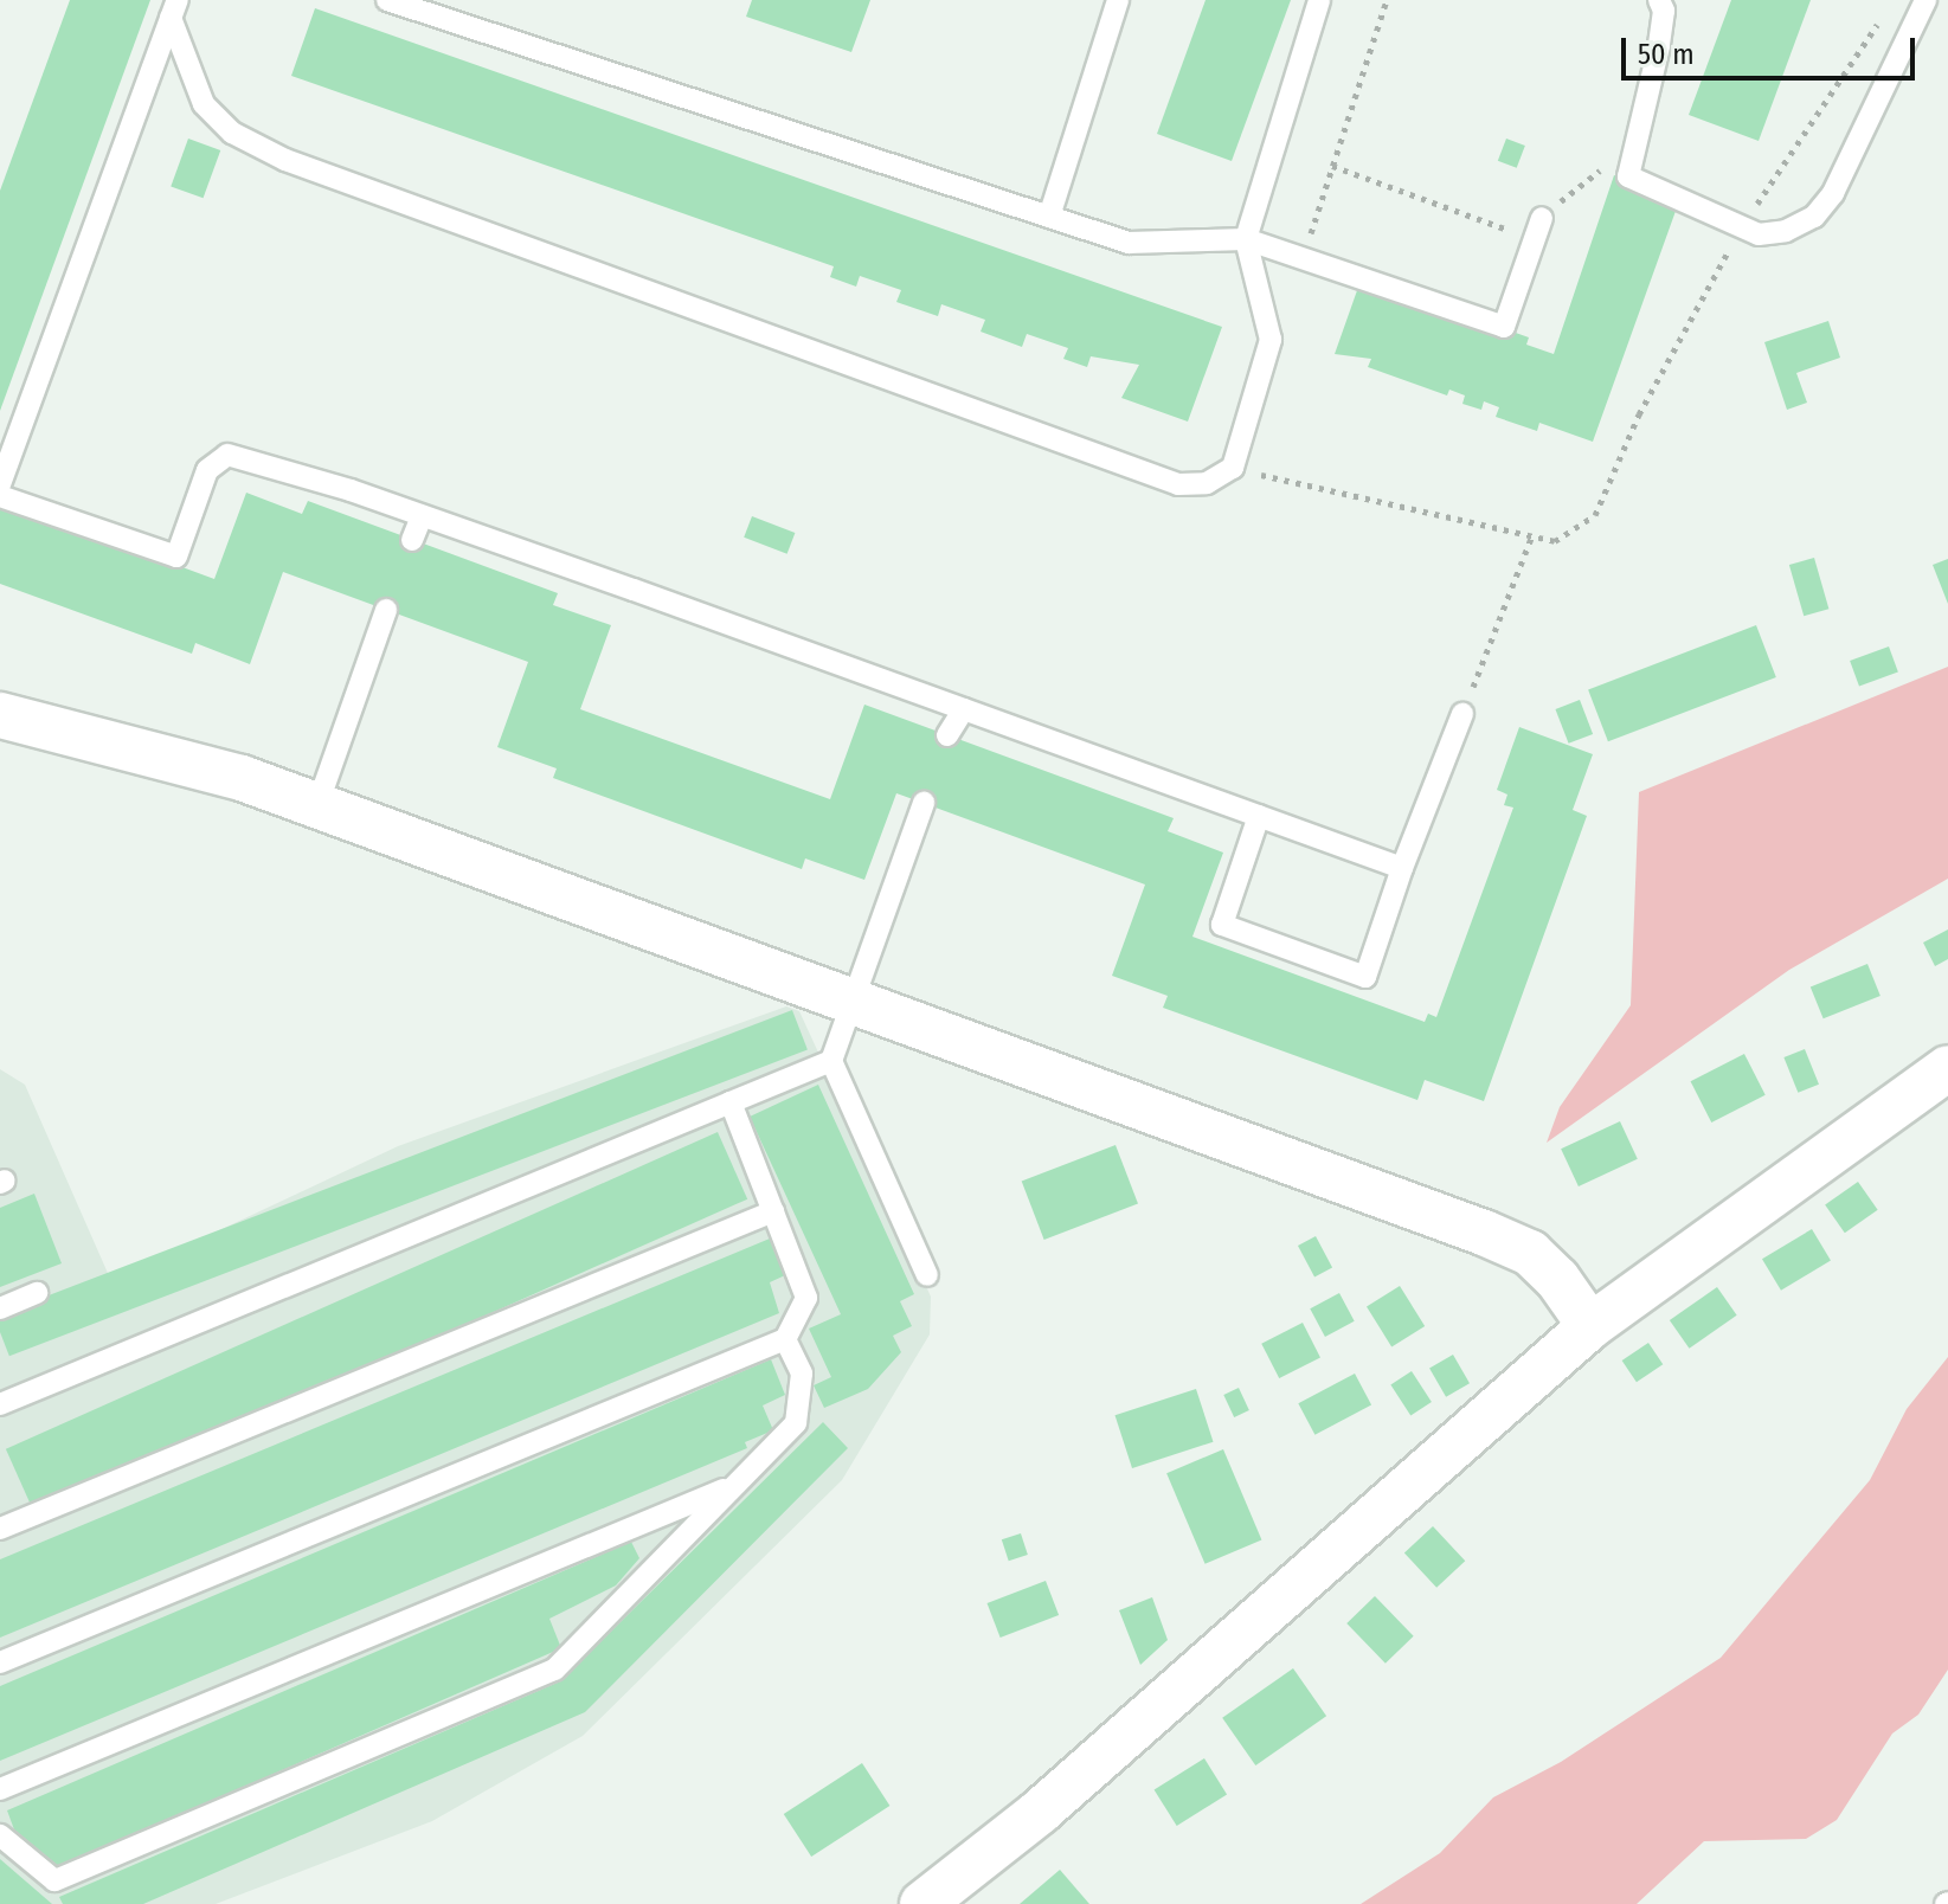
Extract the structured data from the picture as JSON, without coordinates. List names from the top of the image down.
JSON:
{
  "scale_bar": "50 m"
}
